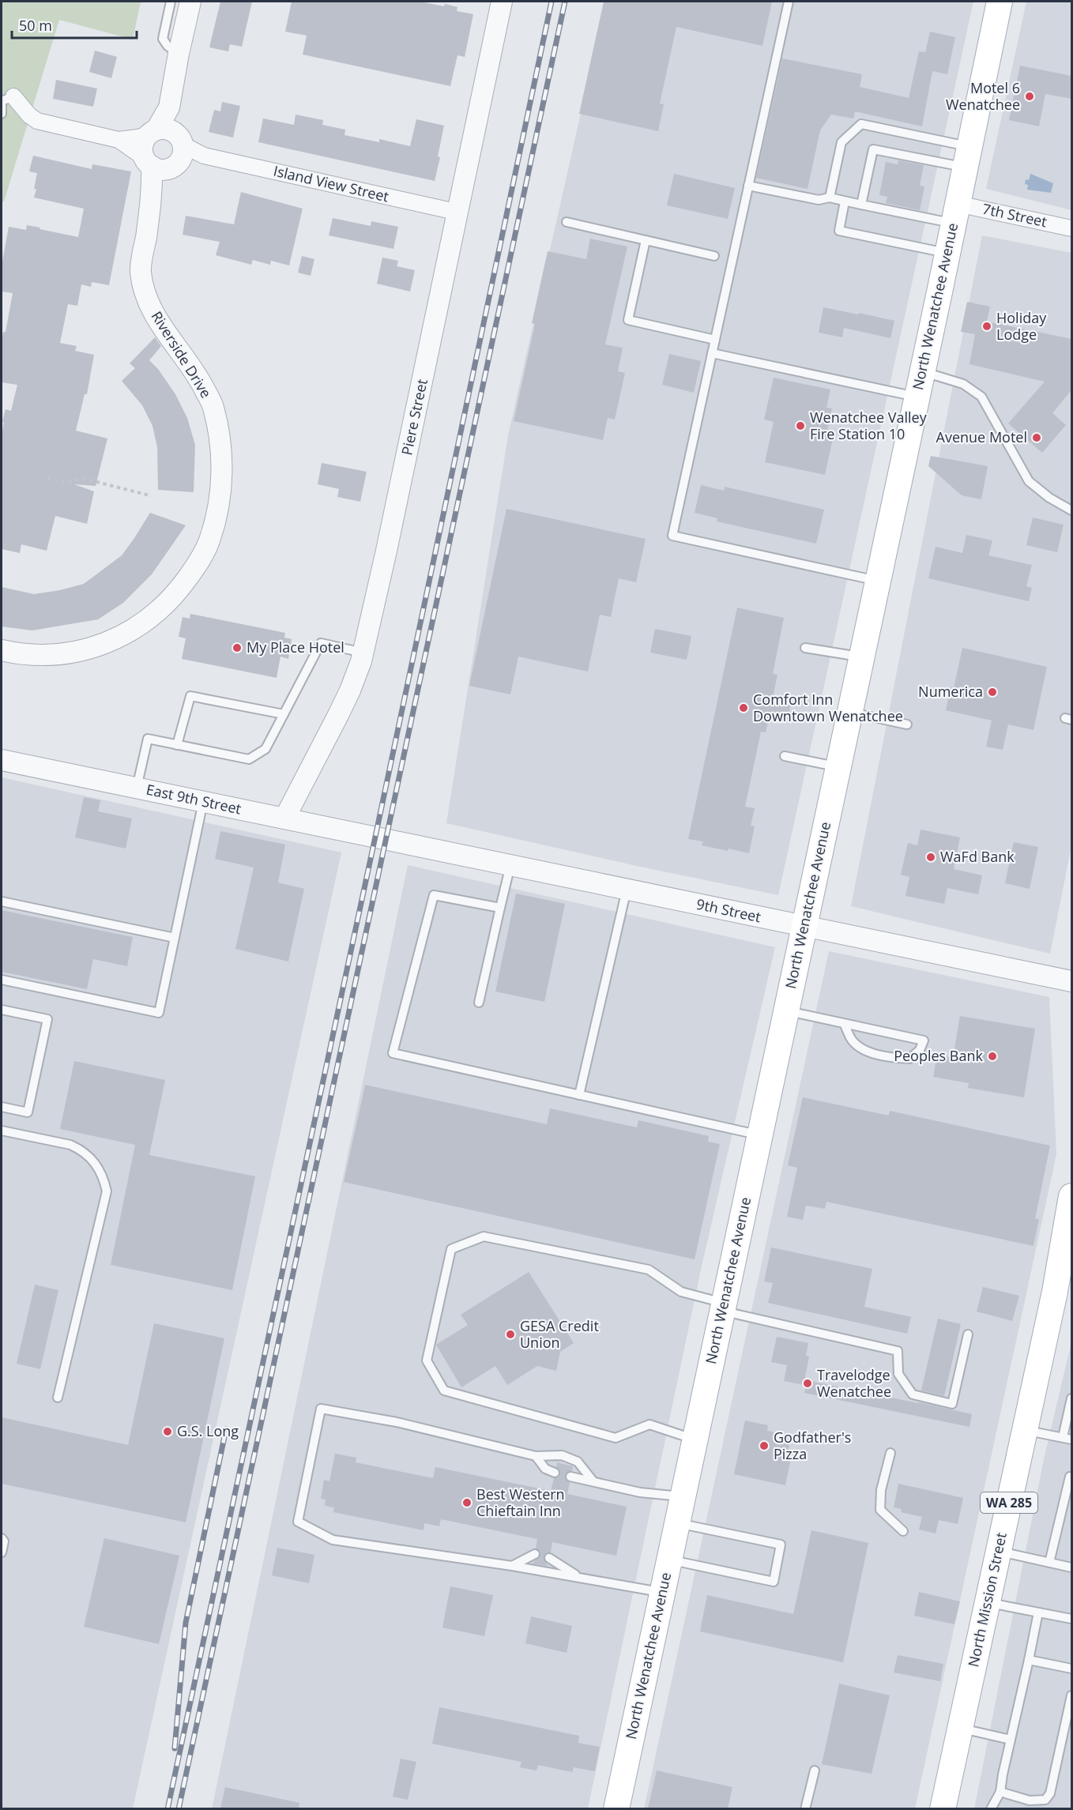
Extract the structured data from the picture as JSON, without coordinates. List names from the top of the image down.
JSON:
{
  "streets": {
    "main road": ["North Wenatchee Avenue", "WA 285", "North Mission Street"],
    "street": [
      "Island View Street",
      "7th Street",
      "Riverside Drive",
      "Piere Street",
      "East 9th Street",
      "9th Street"
    ]
  },
  "crossings": [
    ["Island View Street", "Riverside Drive"],
    ["Island View Street", "Piere Street"],
    ["7th Street", "North Wenatchee Avenue"],
    ["North Wenatchee Avenue", "9th Street"],
    ["Piere Street", "East 9th Street"],
    ["East 9th Street", "9th Street"]
  ],
  "places": [
    "Motel 6 Wenatchee",
    "Holiday Lodge",
    "Wenatchee Valley Fire Station 10",
    "Avenue Motel",
    "My Place Hotel",
    "Numerica",
    "Comfort Inn Downtown Wenatchee",
    "WaFd Bank",
    "Peoples Bank",
    "GESA Credit Union",
    "Travelodge Wenatchee",
    "G.S. Long",
    "Godfather's Pizza",
    "Best Western Chieftain Inn"
  ],
  "scale_bar": "50 m"
}
